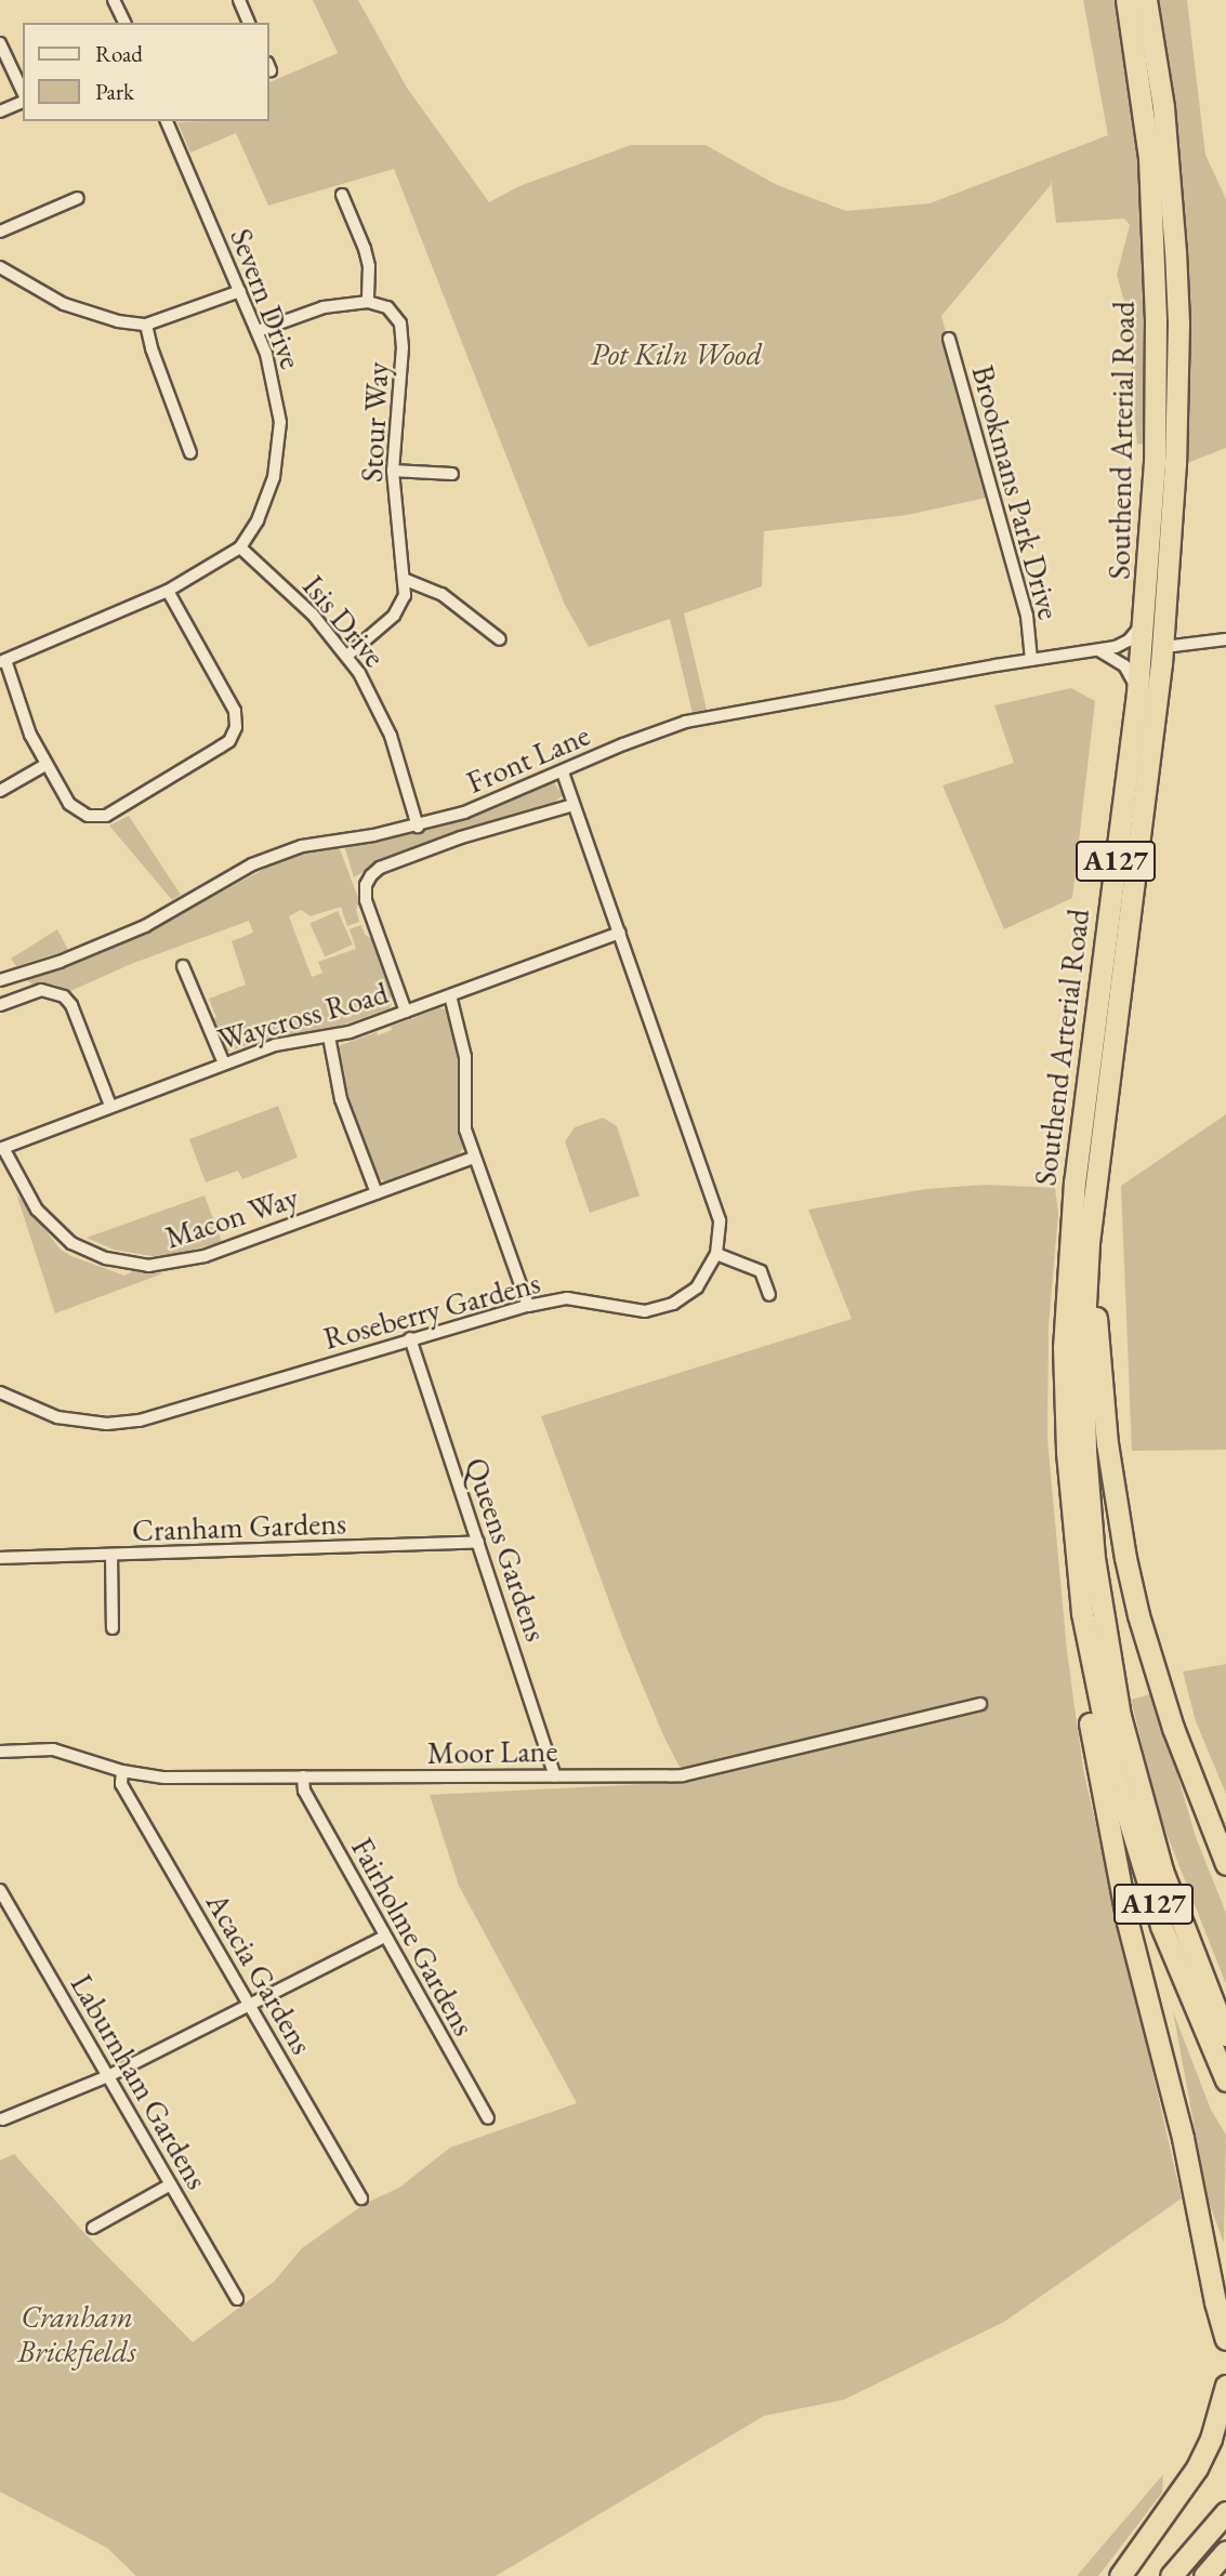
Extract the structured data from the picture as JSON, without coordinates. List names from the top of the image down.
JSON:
{
  "streets": {
    "highway": ["Southend Arterial Road", "A127"],
    "street": [
      "Severn Drive",
      "Stour Way",
      "Brookmans Park Drive",
      "Isis Drive",
      "Front Lane",
      "Waycross Road",
      "Macon Way",
      "Roseberry Gardens",
      "Cranham Gardens",
      "Queens Gardens",
      "Moor Lane",
      "Fairholme Gardens",
      "Acacia Gardens",
      "Laburnham Gardens"
    ]
  },
  "crossings": [
    ["Severn Drive", "Isis Drive"],
    ["Stour Way", "Isis Drive"],
    ["Southend Arterial Road", "Front Lane"],
    ["Brookmans Park Drive", "Front Lane"],
    ["Isis Drive", "Front Lane"],
    ["Front Lane", "Roseberry Gardens"],
    ["Waycross Road", "Macon Way"],
    ["Waycross Road", "Roseberry Gardens"],
    ["Roseberry Gardens", "Queens Gardens"],
    ["Cranham Gardens", "Queens Gardens"],
    ["Queens Gardens", "Moor Lane"],
    ["Moor Lane", "Fairholme Gardens"],
    ["Moor Lane", "Acacia Gardens"]
  ],
  "parks": ["Pot Kiln Wood", "Cranham Brickfields"],
  "legend": ["Road", "Park"]
}
